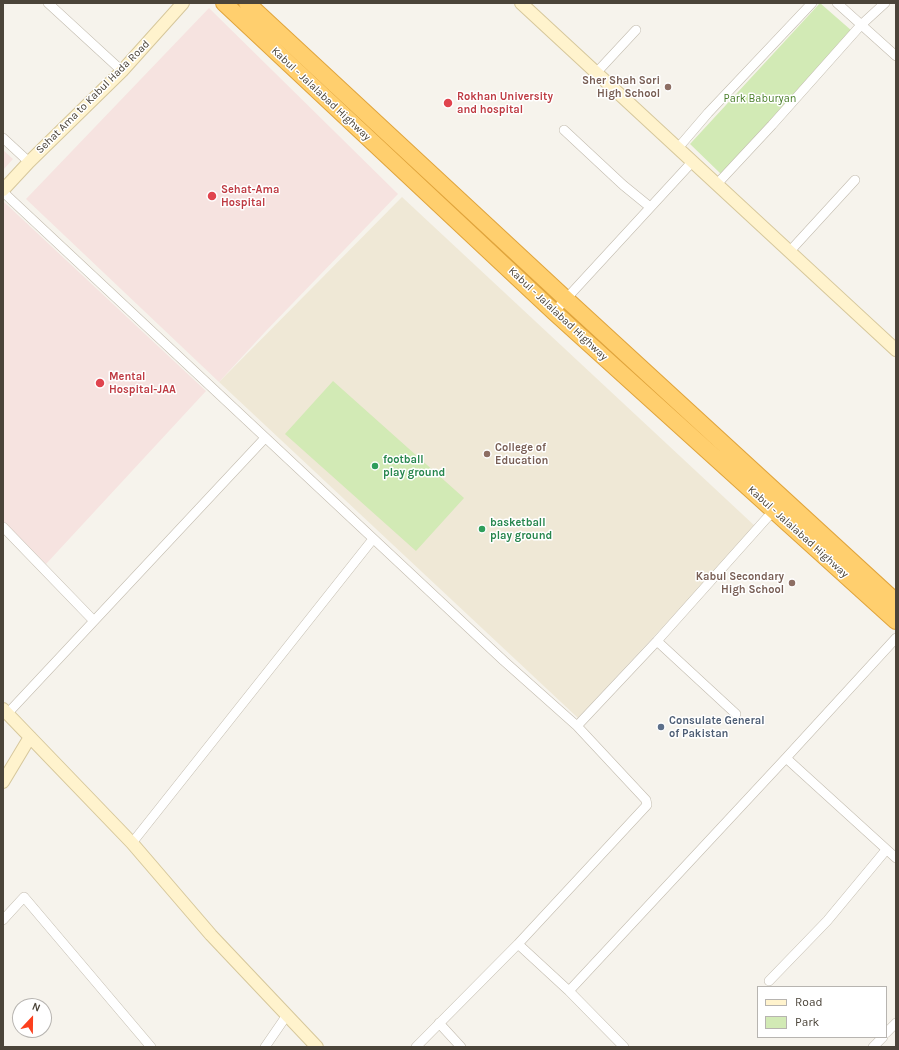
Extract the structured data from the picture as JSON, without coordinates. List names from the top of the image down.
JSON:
{
  "streets": {
    "highway": ["Kabul - Jalalabad Highway"],
    "main road": ["Sehat Ama to Kabul Hada Road"]
  },
  "parks": ["Park Baburyan"],
  "places": [
    "Sher Shah Sori High School",
    "Rokhan University and hospital",
    "Sehat-Ama Hospital",
    "Mental Hospital-JAA",
    "College of Education",
    "football play ground",
    "basketball play ground",
    "Kabul Secondary High School",
    "Consulate General of Pakistan"
  ],
  "legend": ["Road", "Park"],
  "north": "top"
}
